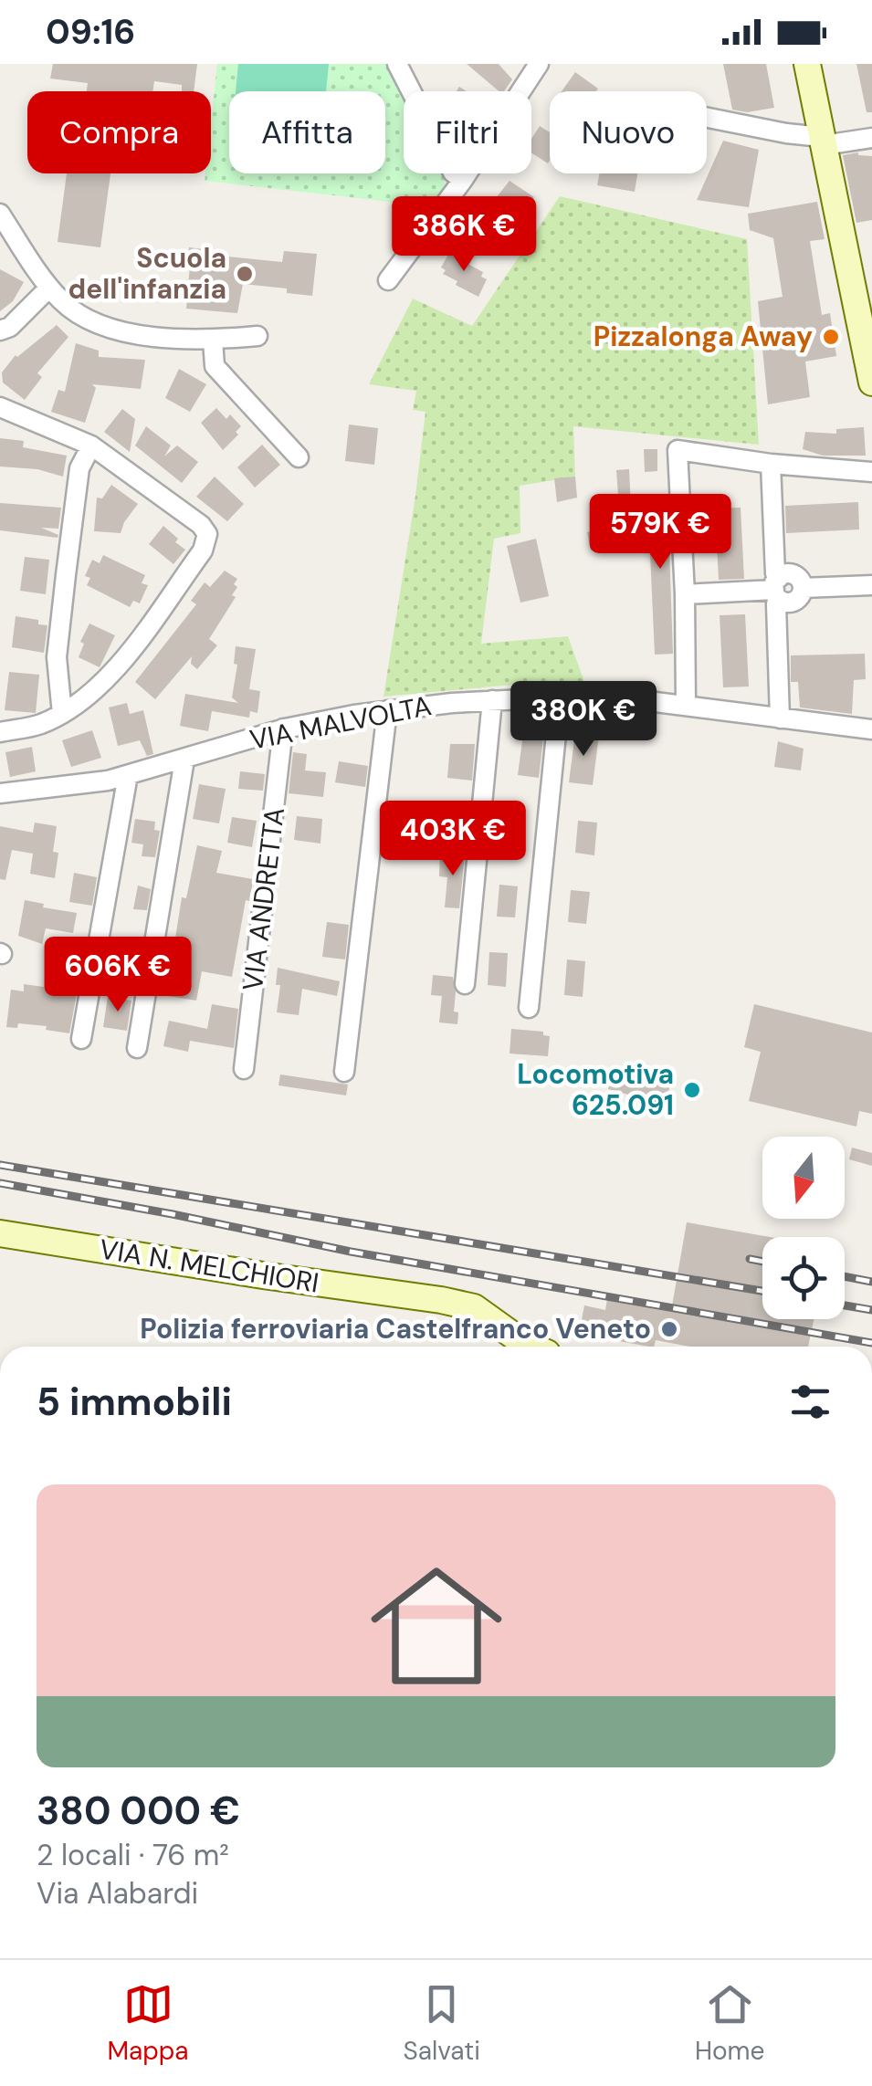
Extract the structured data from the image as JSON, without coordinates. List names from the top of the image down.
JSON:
{
  "streets": {
    "street": ["VIA MALVOLTA", "VIA ANDRETTA", "VIA N. MELCHIORI"]
  },
  "crossings": [
    ["VIA MALVOLTA", "VIA ANDRETTA"]
  ],
  "places": [
    "Scuola dell'infanzia",
    "Pizzalonga Away",
    "Locomotiva 625.091",
    "Polizia ferroviaria Castelfranco Veneto"
  ],
  "north": "bottom",
  "page": {
    "status": "09:16",
    "chip": [
      "Compra",
      "Affitta",
      "Filtri",
      "Nuovo"
    ],
    "price": [
      "386K €",
      "579K €",
      "380K €",
      "403K €",
      "606K €"
    ],
    "heading": "5 immobili",
    "list": [
      {
        "name": "380 000 €",
        "note": "2 locali · 76 m² · Via Alabardi"
      }
    ],
    "tabs": ["Mappa", "Salvati", "Home"]
  }
}
